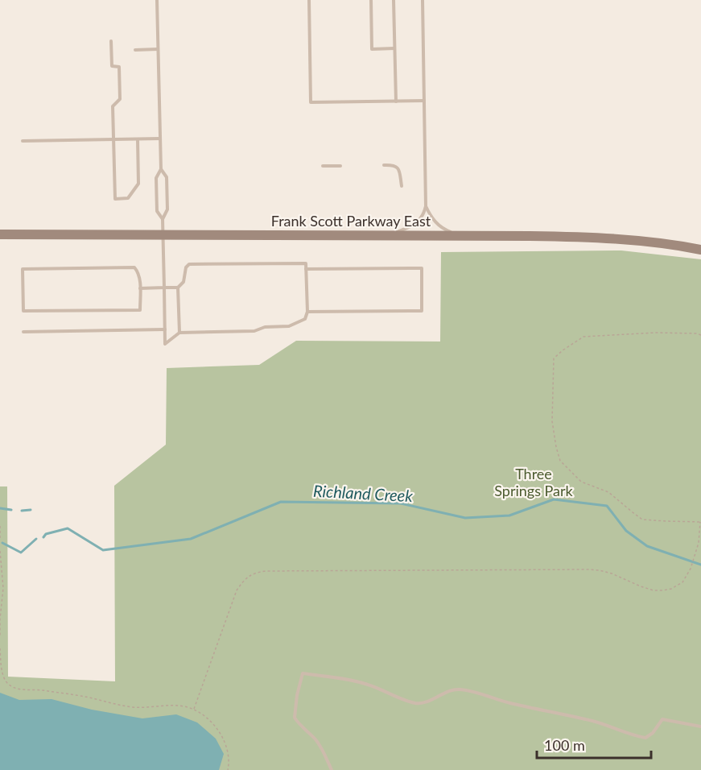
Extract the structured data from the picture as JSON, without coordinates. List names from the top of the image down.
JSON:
{
  "streets": {
    "main road": ["Frank Scott Parkway East"]
  },
  "water": ["Richland Creek"],
  "parks": ["Three Springs Park"],
  "scale_bar": "100 m"
}
